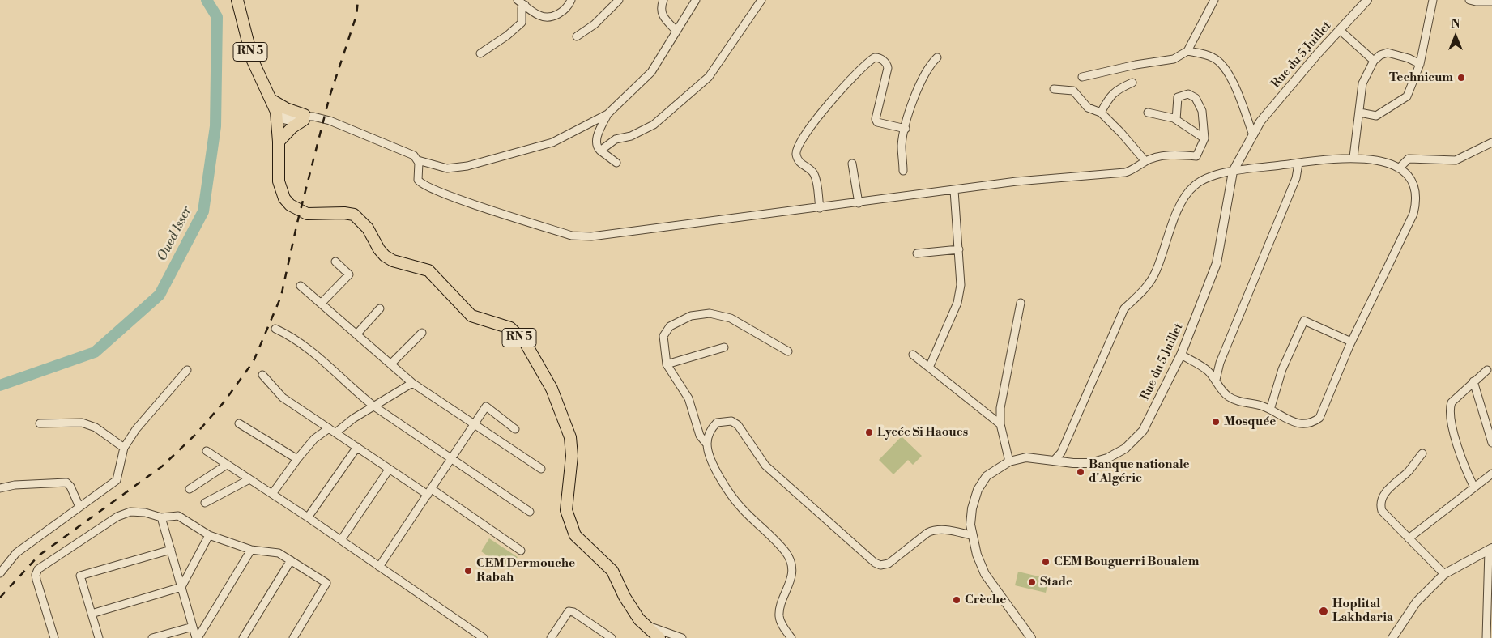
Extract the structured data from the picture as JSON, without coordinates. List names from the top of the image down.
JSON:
{
  "streets": {
    "main road": ["RN 5"],
    "street": ["Rue du 5 Juillet"]
  },
  "water": ["Oued Isser"],
  "places": [
    "Technicum",
    "Mosquée",
    "Lycée Si Haoues",
    "Banque nationale d'Algérie",
    "CEM Bouguerri Boualem",
    "CEM Dermouche Rabah",
    "Stade",
    "Crèche",
    "Hoplital Lakhdaria"
  ],
  "north": "top"
}
